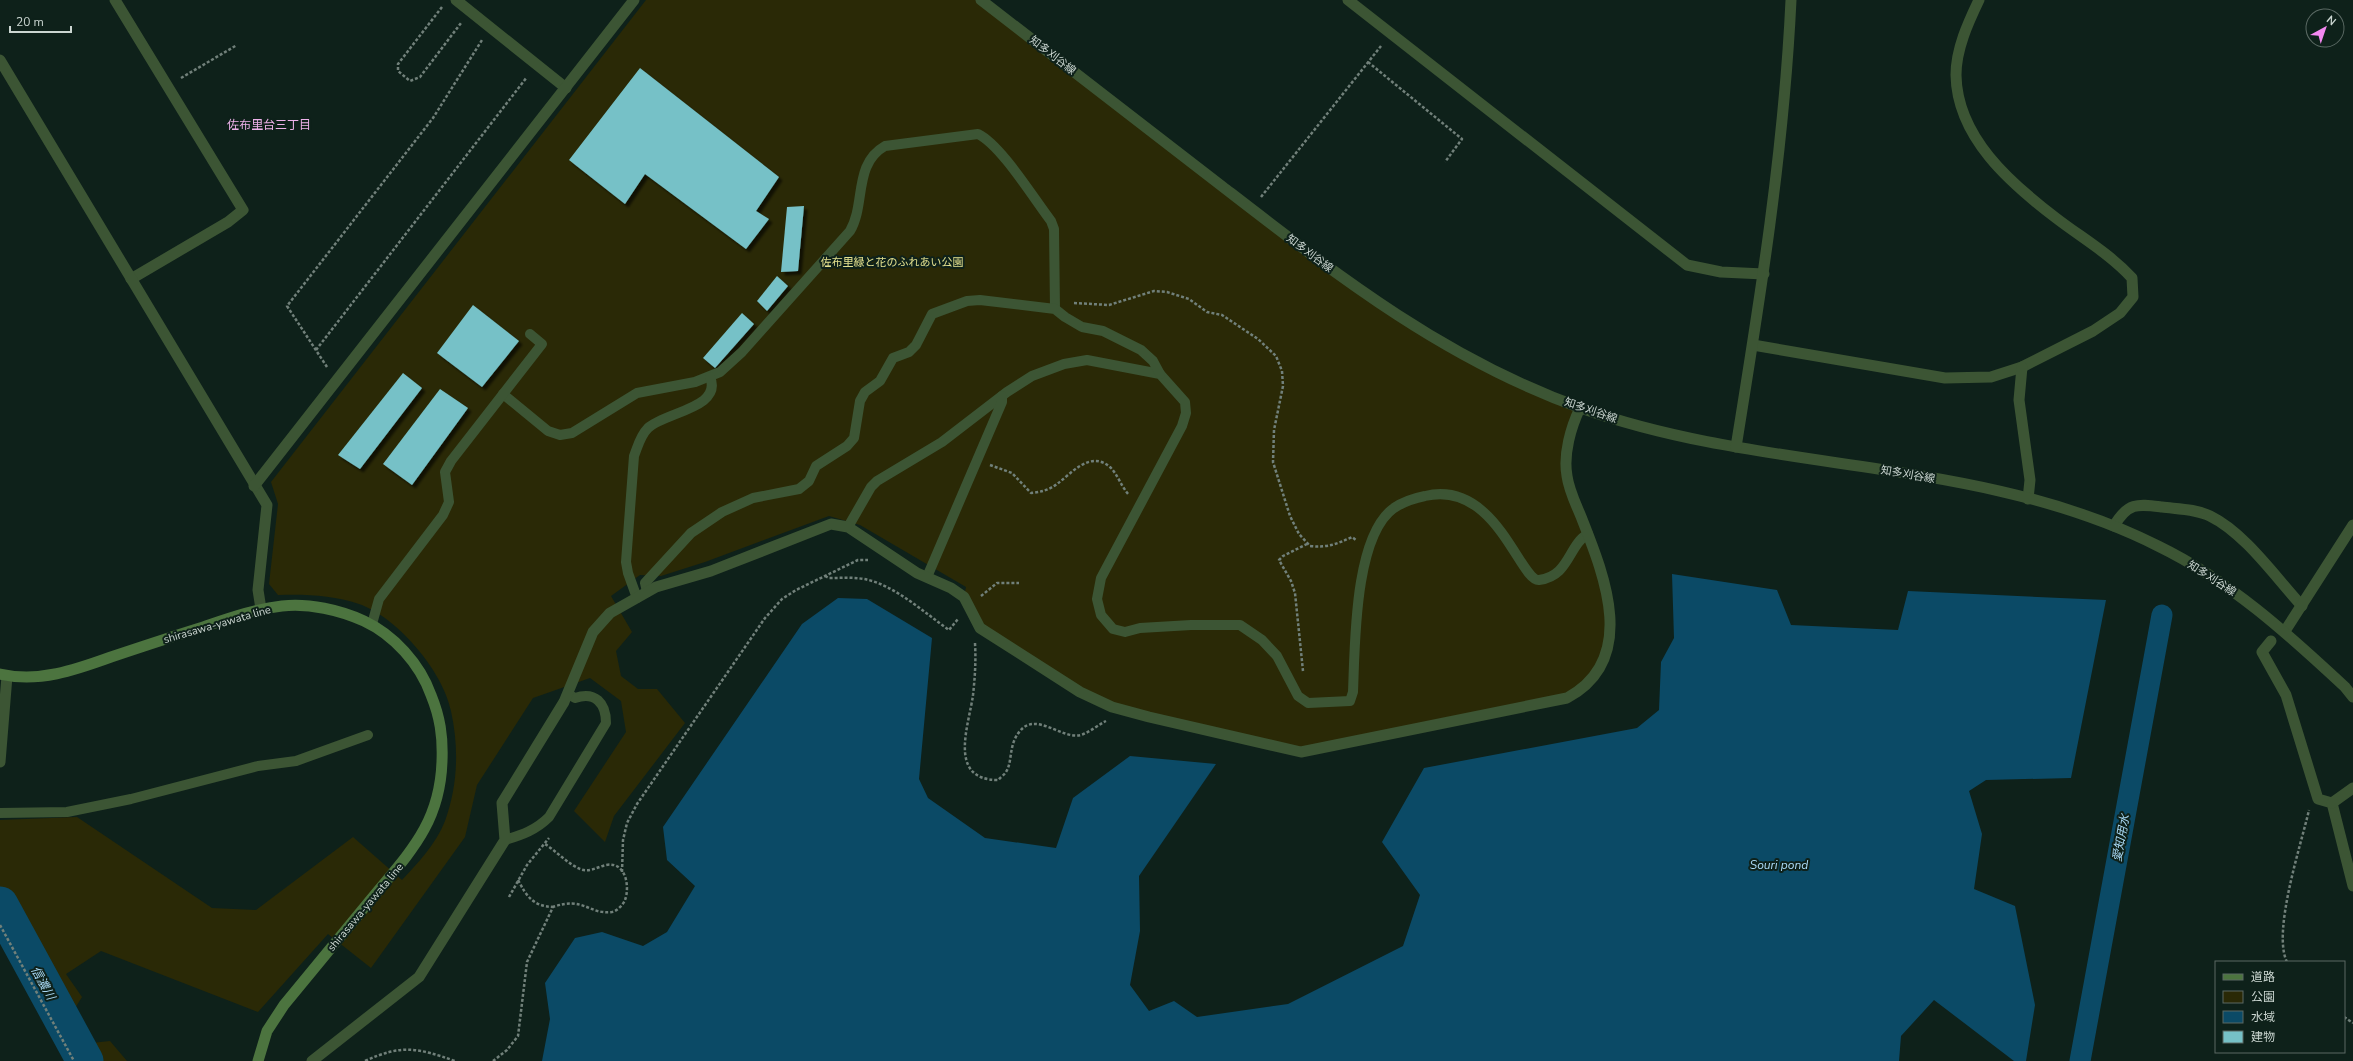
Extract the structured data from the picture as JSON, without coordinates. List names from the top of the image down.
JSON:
{
  "streets": {
    "main road": ["shirasawa-yawata line"],
    "street": ["知多刈谷線"]
  },
  "districts": ["佐布里台三丁目"],
  "water": ["愛知用水", "Souri pond", "信濃川"],
  "parks": ["佐布里緑と花のふれあい公園"],
  "legend": [
    "道路",
    "公園",
    "水域",
    "建物"
  ],
  "scale_bar": "20 m",
  "north": "top right"
}
